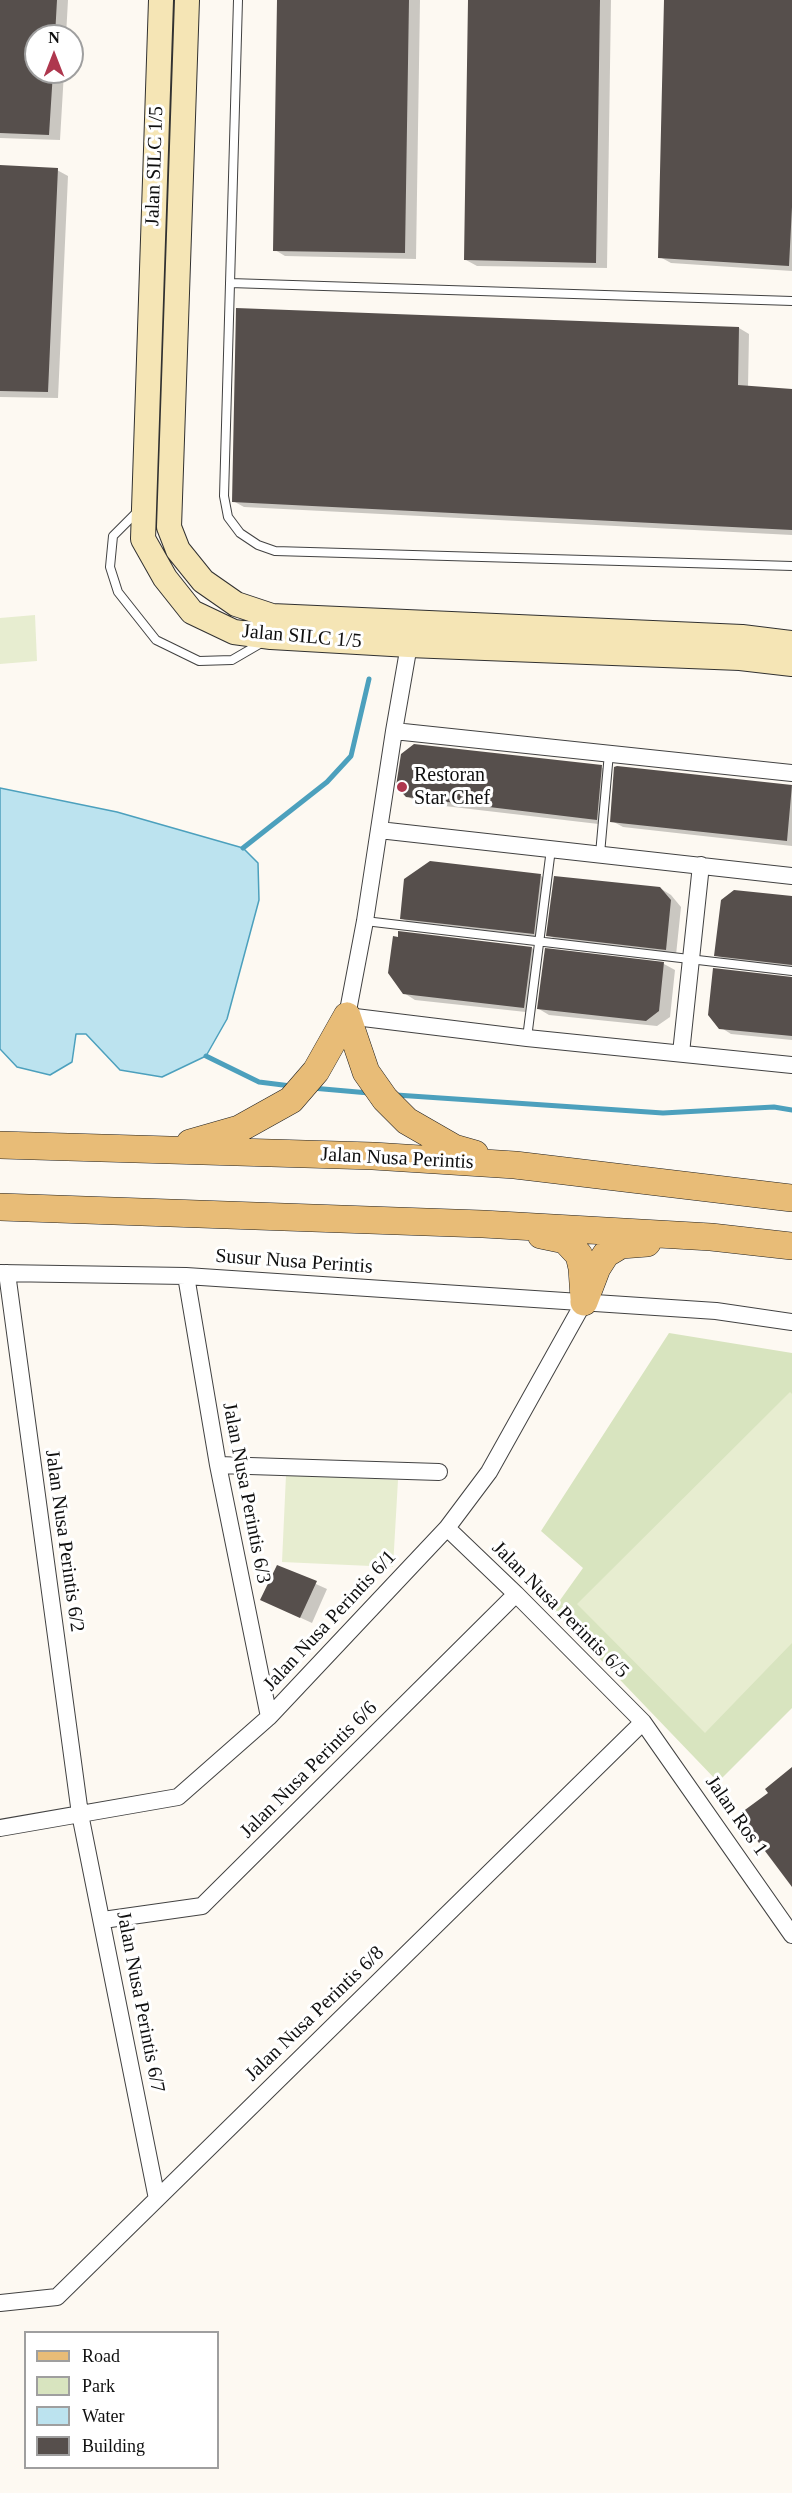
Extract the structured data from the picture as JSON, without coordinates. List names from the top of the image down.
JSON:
{
  "streets": {
    "main road": ["Jalan Nusa Perintis"],
    "street": [
      "Jalan SILC 1/5",
      "Susur Nusa Perintis",
      "Jalan Nusa Perintis 6/3",
      "Jalan Nusa Perintis 6/2",
      "Jalan Nusa Perintis 6/5",
      "Jalan Nusa Perintis 6/1",
      "Jalan Nusa Perintis 6/6",
      "Jalan Ros 1",
      "Jalan Nusa Perintis 6/7",
      "Jalan Nusa Perintis 6/8"
    ]
  },
  "crossings": [
    ["Susur Nusa Perintis", "Jalan Nusa Perintis 6/3"],
    ["Susur Nusa Perintis", "Jalan Nusa Perintis 6/2"],
    ["Susur Nusa Perintis", "Jalan Nusa Perintis 6/1"],
    ["Jalan Nusa Perintis 6/3", "Jalan Nusa Perintis 6/1"],
    ["Jalan Nusa Perintis 6/2", "Jalan Nusa Perintis 6/1"],
    ["Jalan Nusa Perintis 6/2", "Jalan Nusa Perintis 6/7"],
    ["Jalan Nusa Perintis 6/5", "Jalan Nusa Perintis 6/1"],
    ["Jalan Nusa Perintis 6/5", "Jalan Nusa Perintis 6/6"],
    ["Jalan Nusa Perintis 6/5", "Jalan Ros 1"],
    ["Jalan Nusa Perintis 6/5", "Jalan Nusa Perintis 6/8"],
    ["Jalan Nusa Perintis 6/1", "Jalan Nusa Perintis 6/7"],
    ["Jalan Nusa Perintis 6/6", "Jalan Nusa Perintis 6/7"],
    ["Jalan Ros 1", "Jalan Nusa Perintis 6/8"],
    ["Jalan Nusa Perintis 6/7", "Jalan Nusa Perintis 6/8"]
  ],
  "places": ["Restoran Star Chef"],
  "legend": [
    "Road",
    "Park",
    "Water",
    "Building"
  ],
  "north": "top"
}
